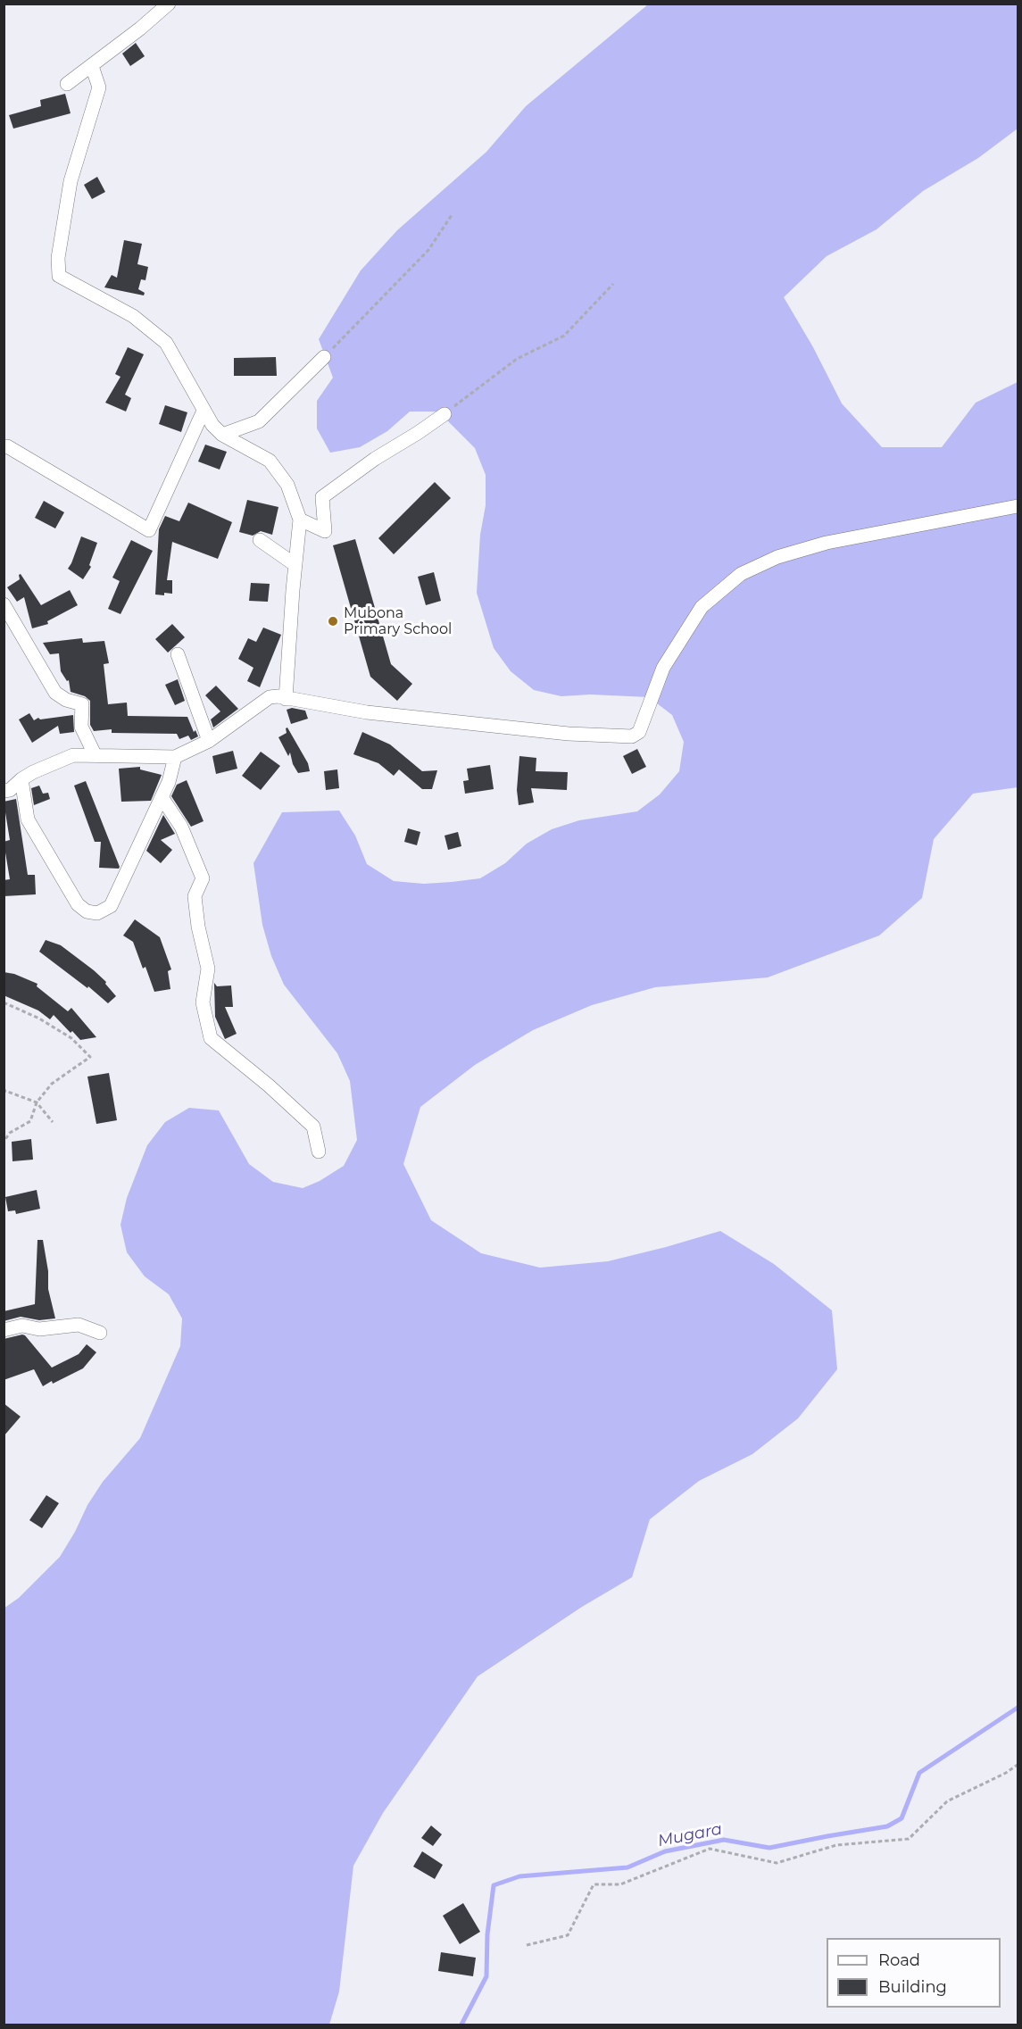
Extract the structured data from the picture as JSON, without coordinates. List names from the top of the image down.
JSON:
{
  "water": ["Mugara"],
  "places": ["Mubona Primary School"],
  "legend": ["Road", "Building"]
}
